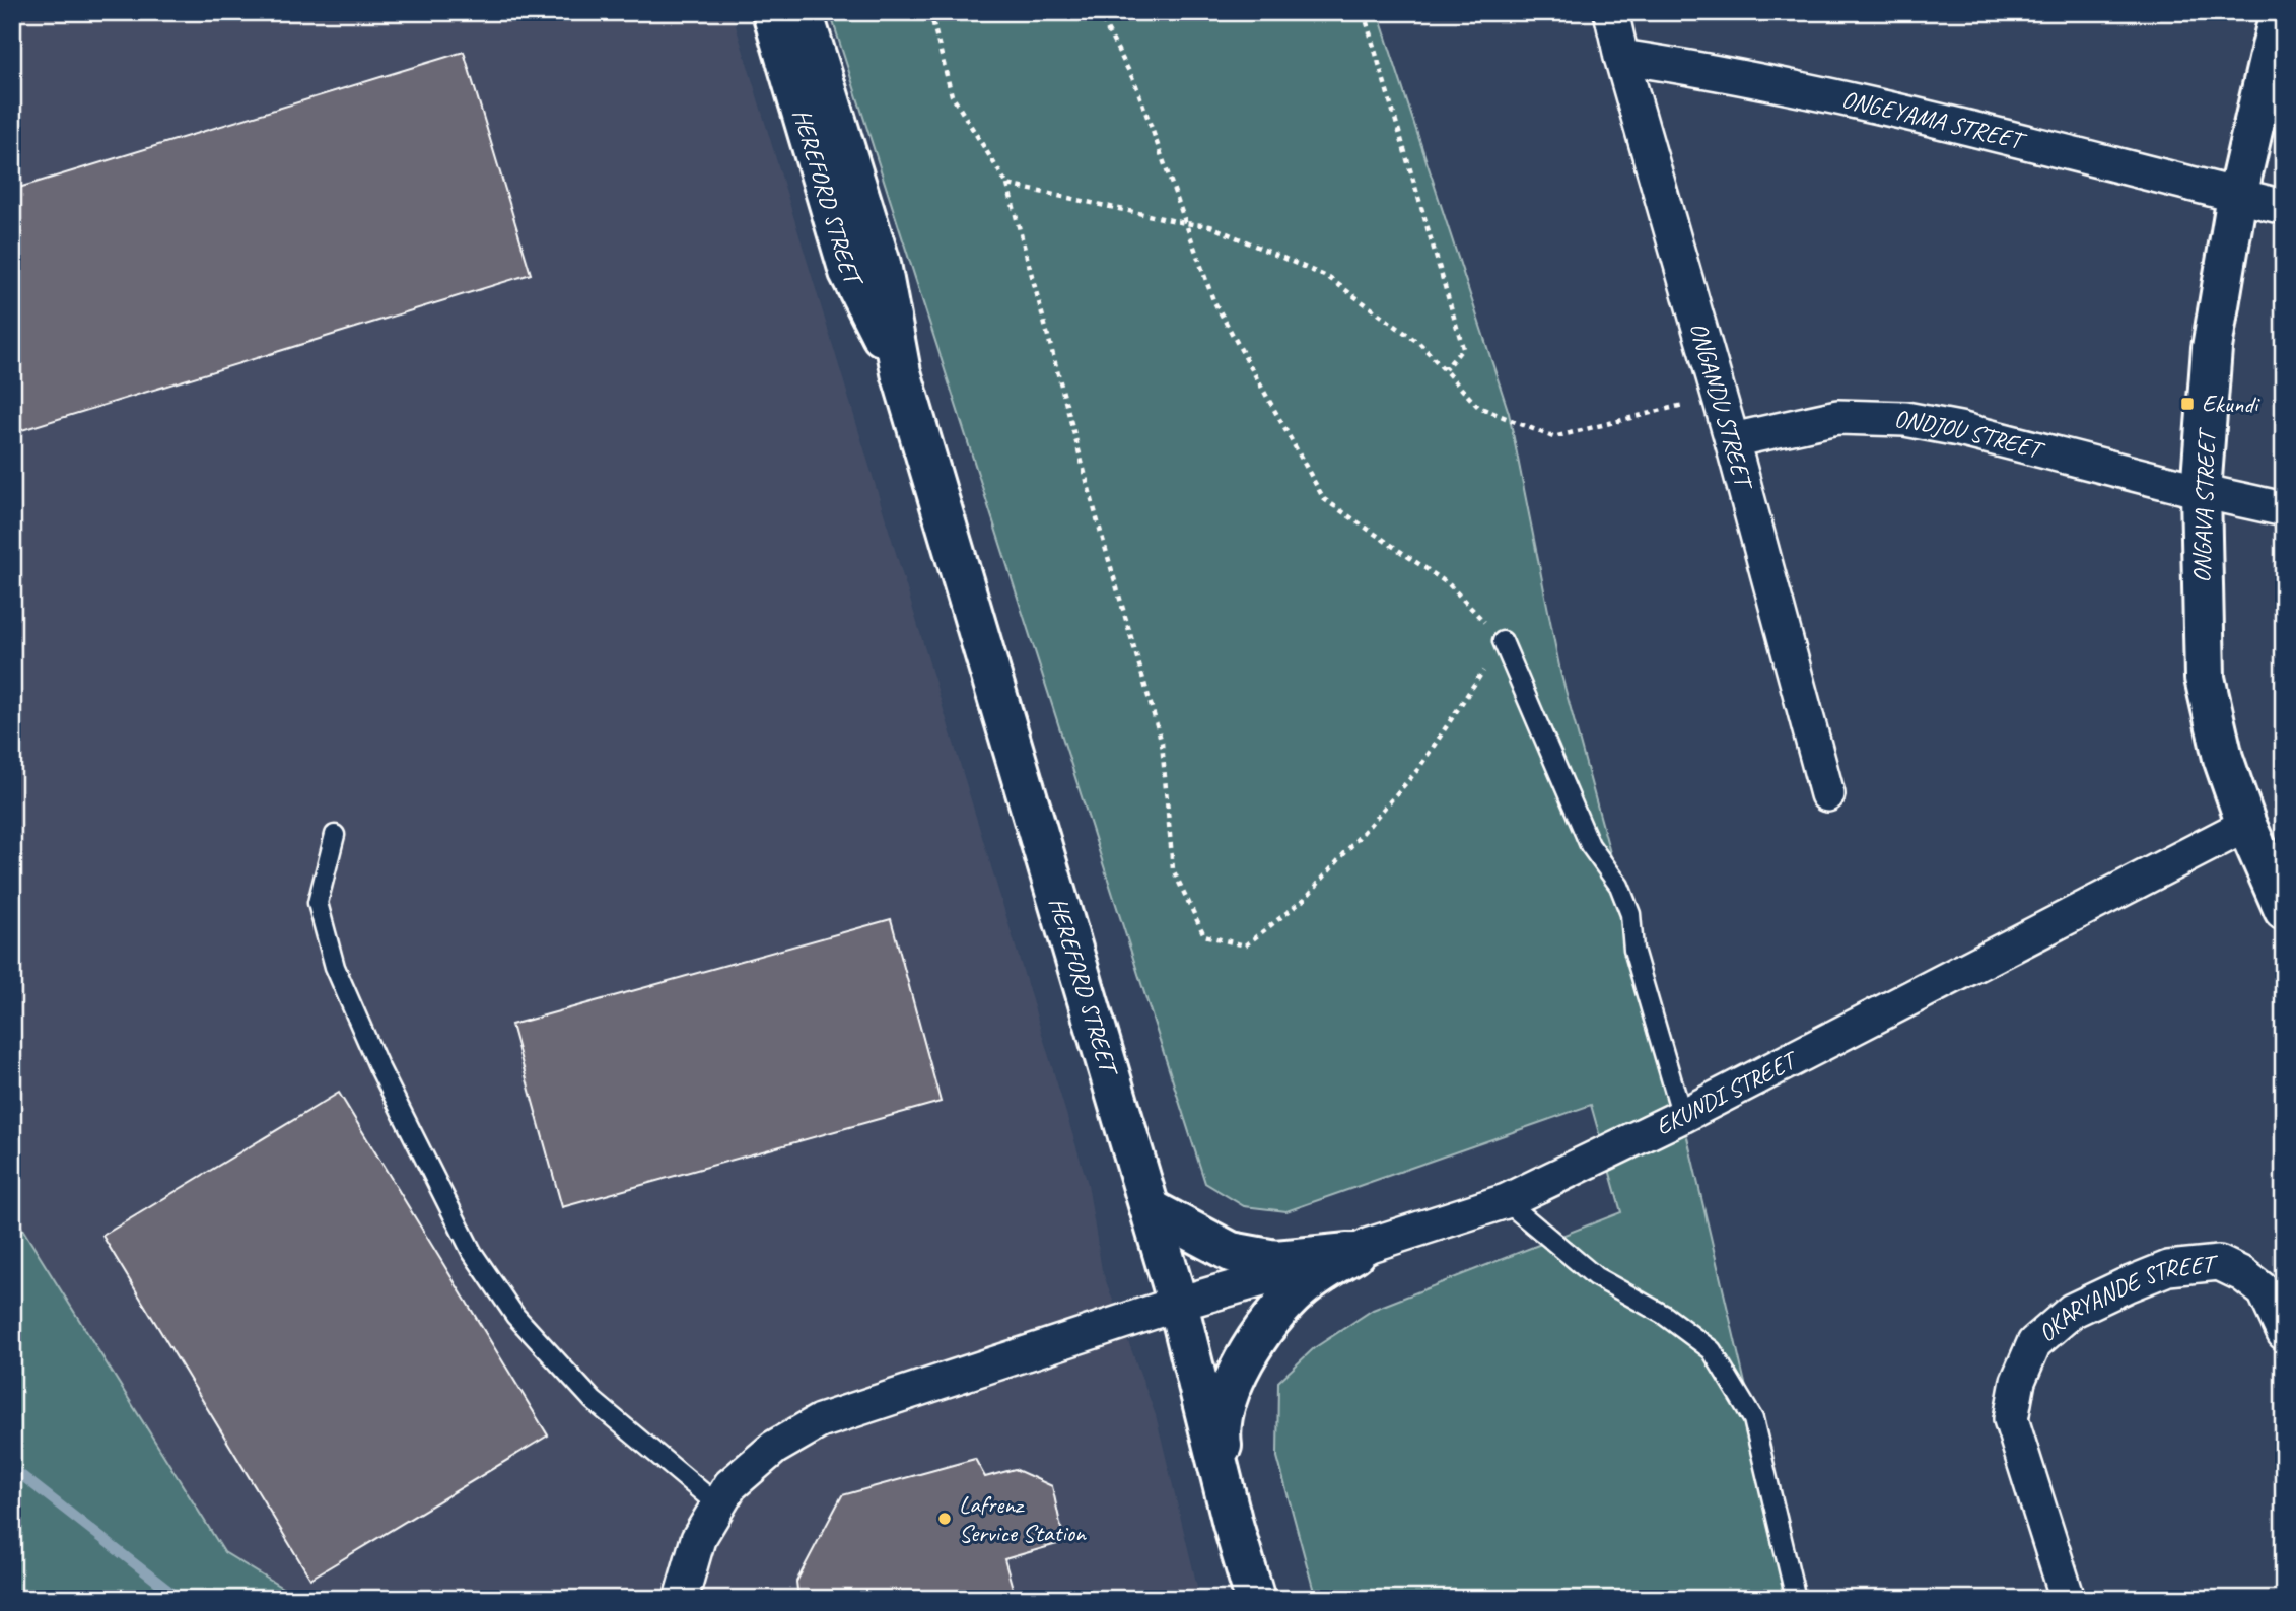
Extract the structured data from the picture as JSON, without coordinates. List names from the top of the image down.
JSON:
{
  "streets": {
    "main road": ["HEREFORD STREET", "ONGAVA STREET"],
    "street": [
      "ONGEYAMA STREET",
      "ONGANDU STREET",
      "ONDJOU STREET",
      "EKUNDI STREET",
      "OKARYANDE STREET"
    ]
  },
  "crossings": [
    ["ONGEYAMA STREET", "ONGANDU STREET"],
    ["ONGEYAMA STREET", "ONGAVA STREET"],
    ["HEREFORD STREET", "EKUNDI STREET"],
    ["ONGANDU STREET", "ONDJOU STREET"],
    ["ONDJOU STREET", "ONGAVA STREET"],
    ["ONGAVA STREET", "EKUNDI STREET"]
  ],
  "places": {
    "transit": ["Ekundi"],
    "other": ["Lafrenz Service Station"]
  }
}
